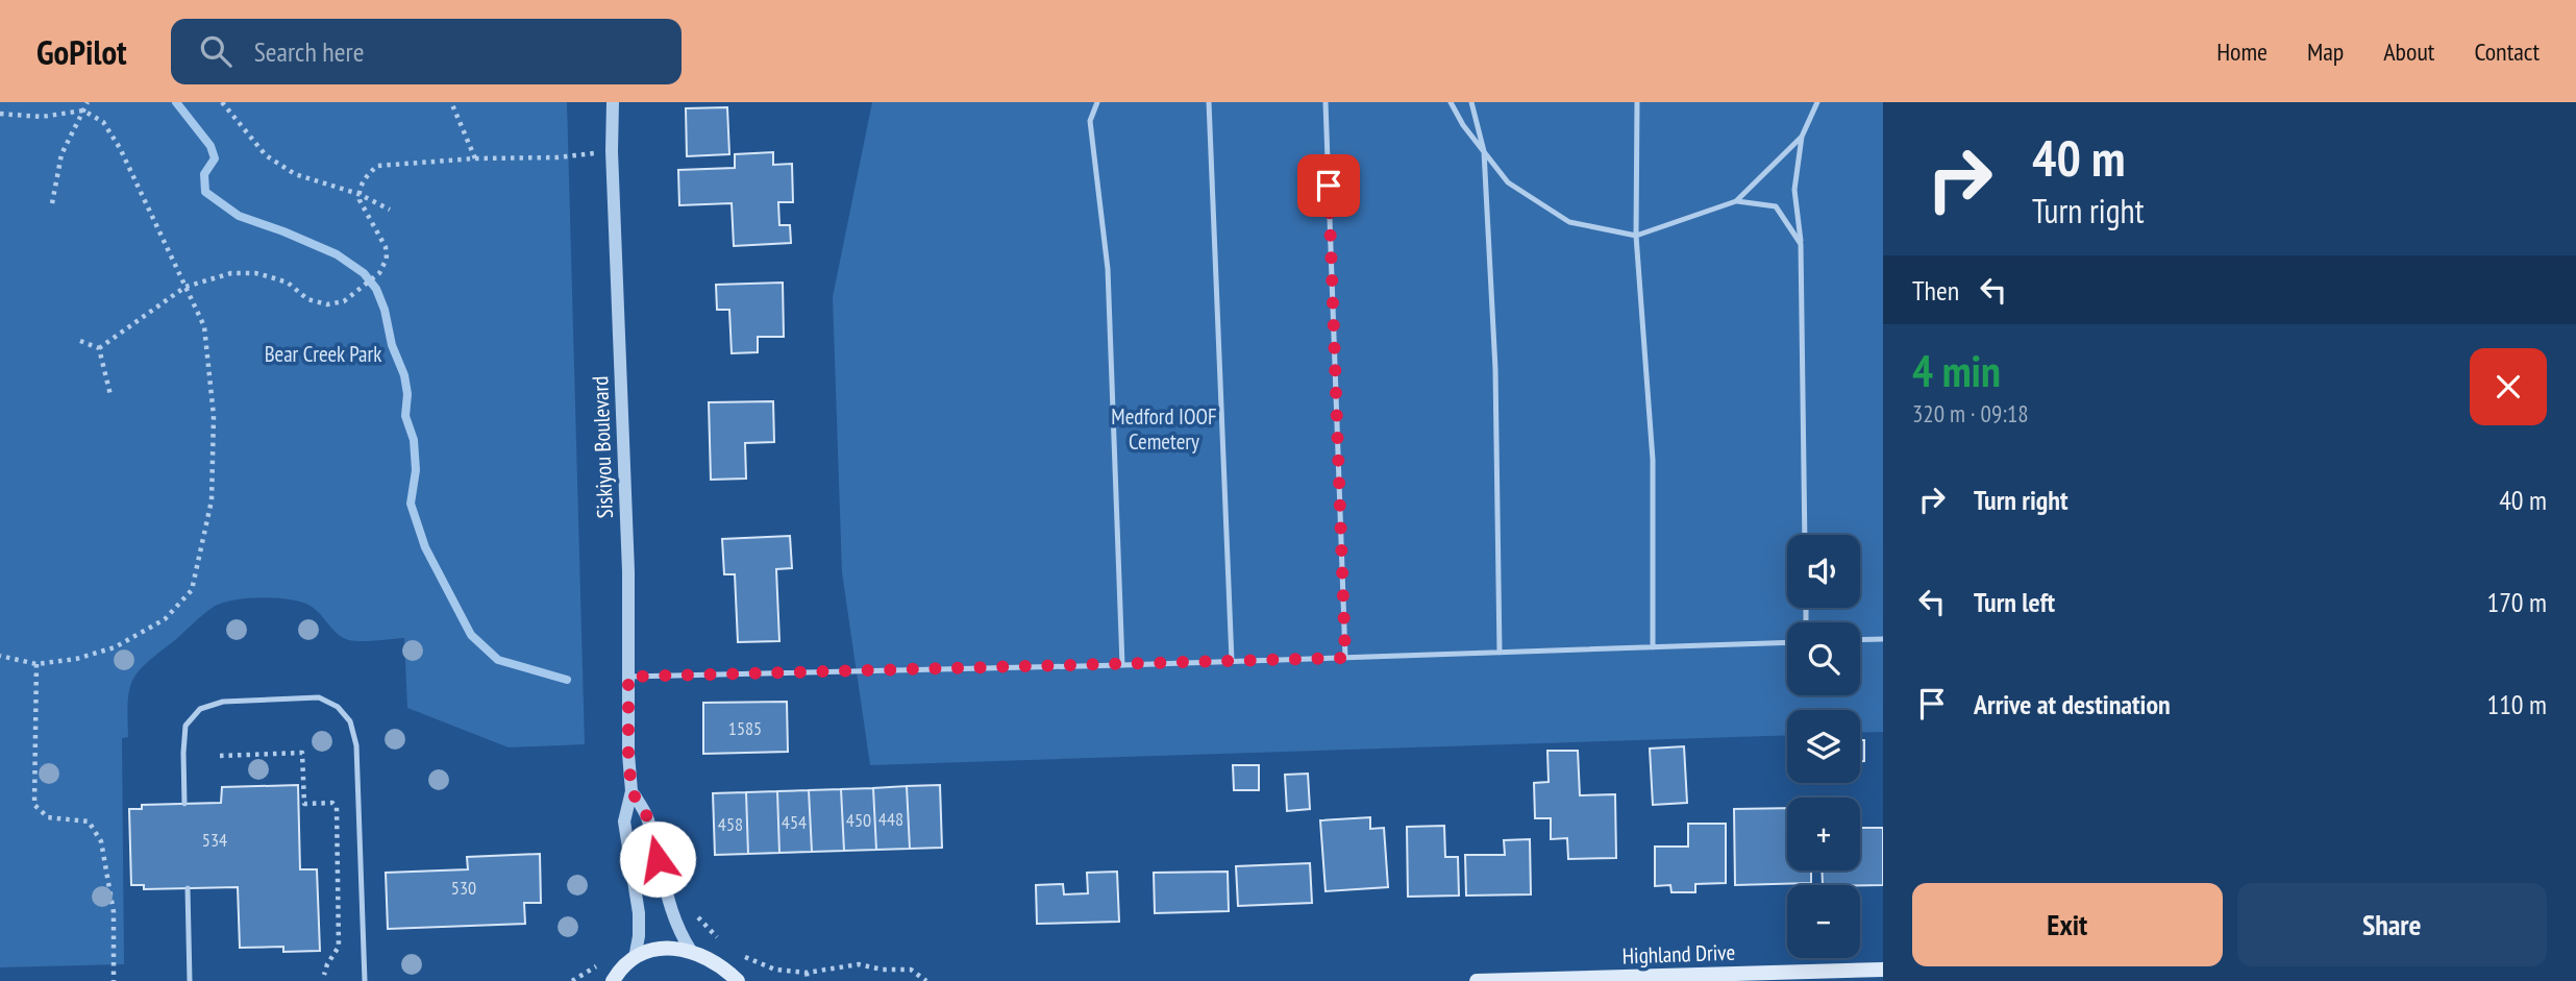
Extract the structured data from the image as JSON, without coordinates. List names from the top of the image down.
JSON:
{
  "streets": {
    "main road": ["Highland Drive"],
    "street": ["Siskiyou Boulevard"]
  },
  "parks": ["Bear Creek Park", "Medford IOOF Cemetery"],
  "house_numbers": [
    "1585",
    "448",
    "450",
    "454",
    "458",
    "534",
    "530"
  ],
  "page": {
    "header": "GoPilot",
    "search": "Search here",
    "nav": [
      "Home",
      "Map",
      "About",
      "Contact"
    ],
    "turn": ["40 m", "Turn right"],
    "then": "Then",
    "heading": ["4 min", "320 m · 09:18"],
    "list": [
      {
        "name": "Turn right",
        "value": "40 m"
      },
      {
        "name": "Turn left",
        "value": "170 m"
      },
      {
        "name": "Arrive at destination",
        "value": "110 m"
      }
    ],
    "map_buttons": ["+", "−"],
    "buttons": ["Exit", "Share"]
  }
}
